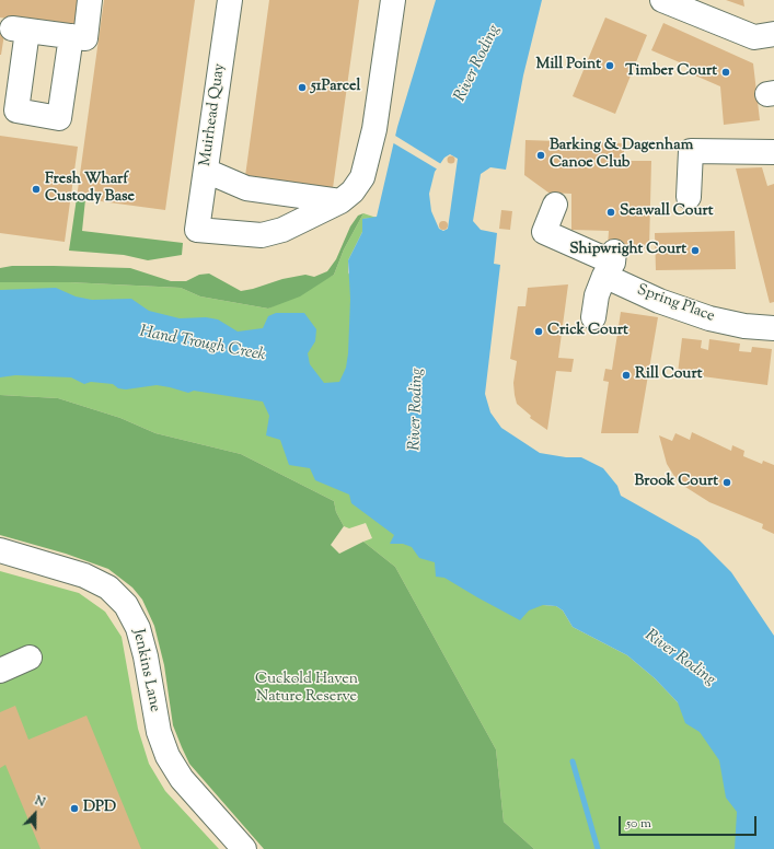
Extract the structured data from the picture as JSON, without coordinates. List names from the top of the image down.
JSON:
{
  "streets": {
    "street": ["Muirhead Quay", "Spring Place", "Jenkins Lane"]
  },
  "water": ["River Roding", "Hand Trough Creek"],
  "parks": ["Cuckold Haven Nature Reserve"],
  "places": [
    "Mill Point",
    "Timber Court",
    "51Parcel",
    "Barking & Dagenham Canoe Club",
    "Fresh Wharf Custody Base",
    "Seawall Court",
    "Shipwright Court",
    "Crick Court",
    "Rill Court",
    "Brook Court",
    "DPD"
  ],
  "scale_bar": "50 m",
  "north": "top"
}
